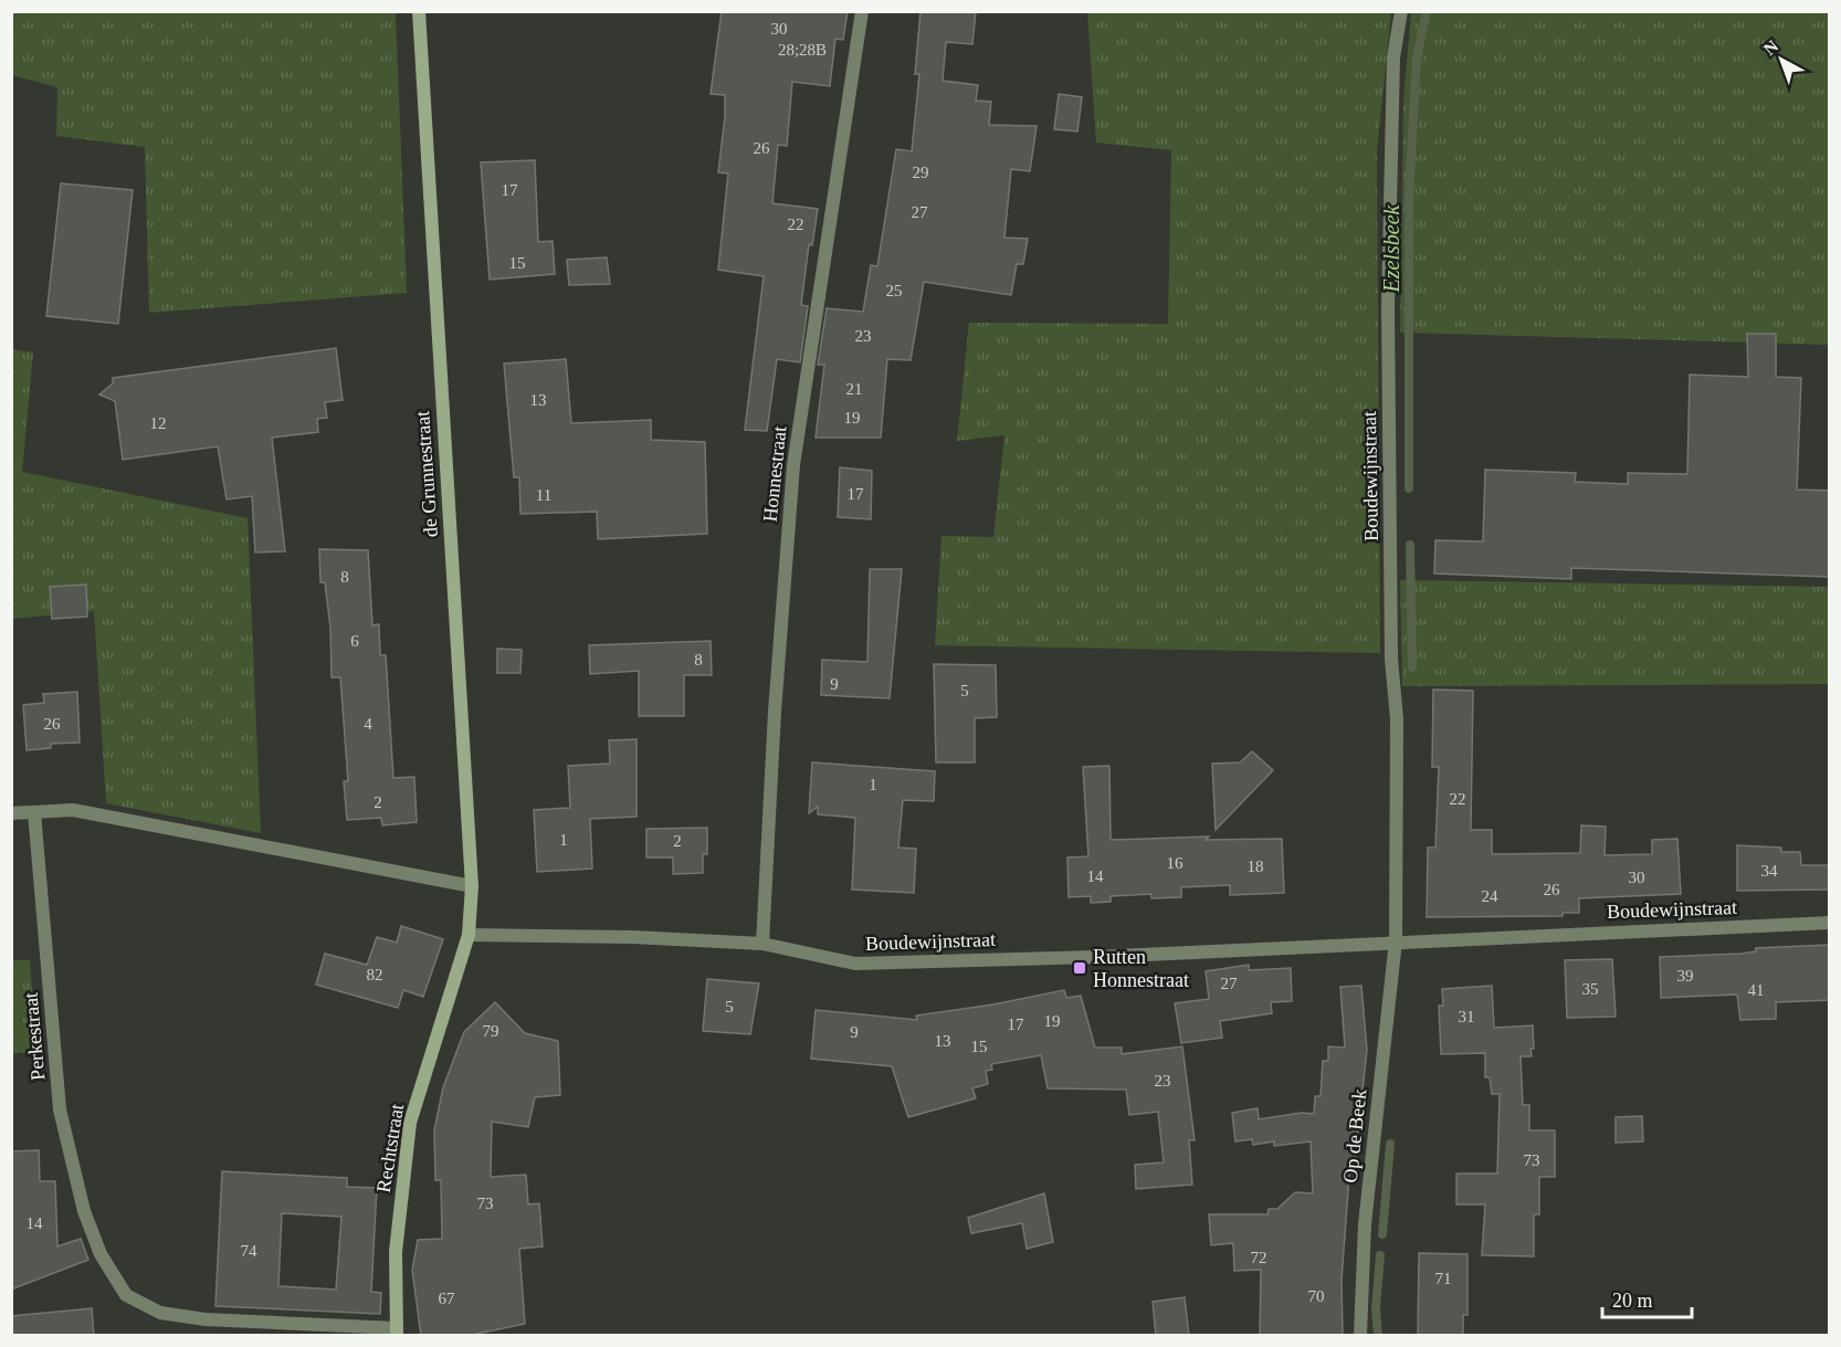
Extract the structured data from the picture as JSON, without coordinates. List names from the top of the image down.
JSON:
{
  "streets": {
    "street": [
      "de Grunnestraat",
      "Honnestraat",
      "Boudewijnstraat",
      "Perkestraat",
      "Op de Beek",
      "Rechtstraat"
    ]
  },
  "crossings": [
    ["de Grunnestraat", "Boudewijnstraat"],
    ["de Grunnestraat", "Rechtstraat"],
    ["Honnestraat", "Boudewijnstraat"],
    ["Boudewijnstraat", "Op de Beek"],
    ["Boudewijnstraat", "Rechtstraat"],
    ["Perkestraat", "Rechtstraat"]
  ],
  "water": ["Ezelsbeek"],
  "places": {
    "transit": ["Rutten Honnestraat"]
  },
  "house_numbers": [
    "30",
    "28;28B",
    "26",
    "29",
    "17",
    "27",
    "22",
    "15",
    "25",
    "23",
    "21",
    "13",
    "19",
    "12",
    "17",
    "11",
    "8",
    "6",
    "8",
    "9",
    "5",
    "26",
    "4",
    "1",
    "22",
    "2",
    "1",
    "2",
    "16",
    "18",
    "34",
    "14",
    "30",
    "26",
    "24",
    "82",
    "39",
    "27",
    "35",
    "41",
    "5",
    "31",
    "19",
    "17",
    "79",
    "9",
    "13",
    "15",
    "23",
    "73",
    "73",
    "14",
    "74",
    "72",
    "71",
    "70",
    "67"
  ],
  "scale_bar": "20 m",
  "north": "top left"
}
